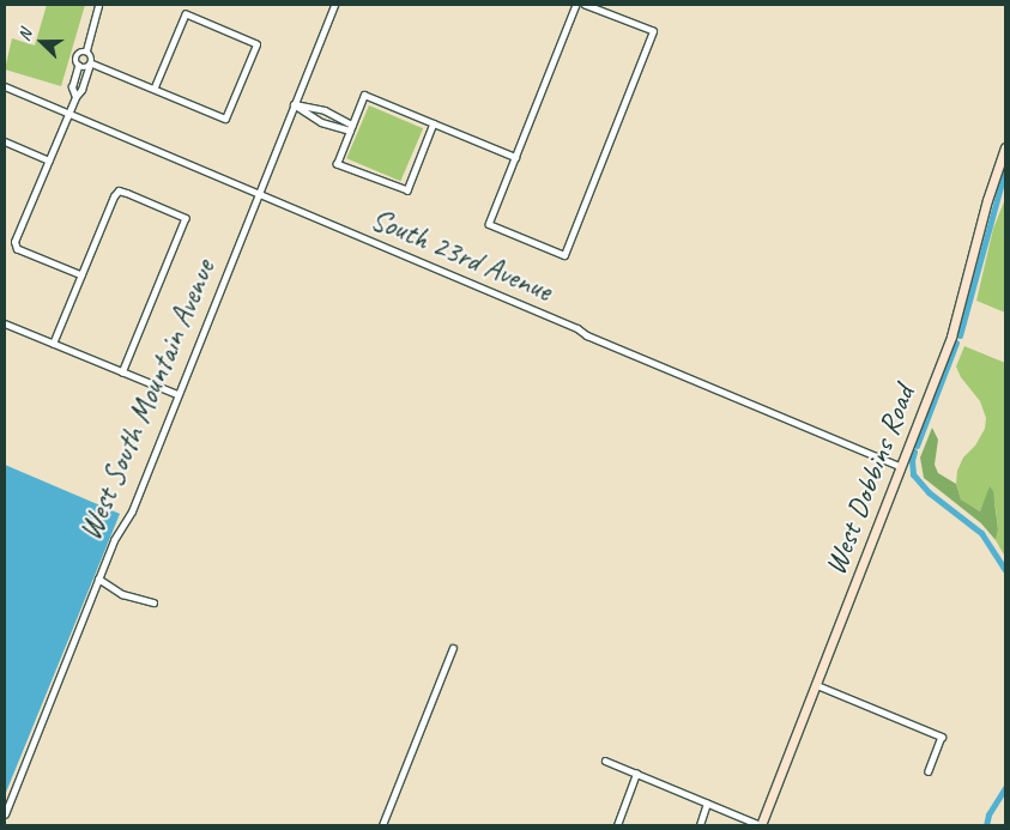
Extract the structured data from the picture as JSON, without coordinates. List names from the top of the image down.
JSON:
{
  "streets": {
    "main road": ["West Dobbins Road"],
    "street": ["South 23rd Avenue", "West South Mountain Avenue"]
  },
  "crossings": [
    ["South 23rd Avenue", "West South Mountain Avenue"],
    ["South 23rd Avenue", "West Dobbins Road"]
  ],
  "north": "left"
}
